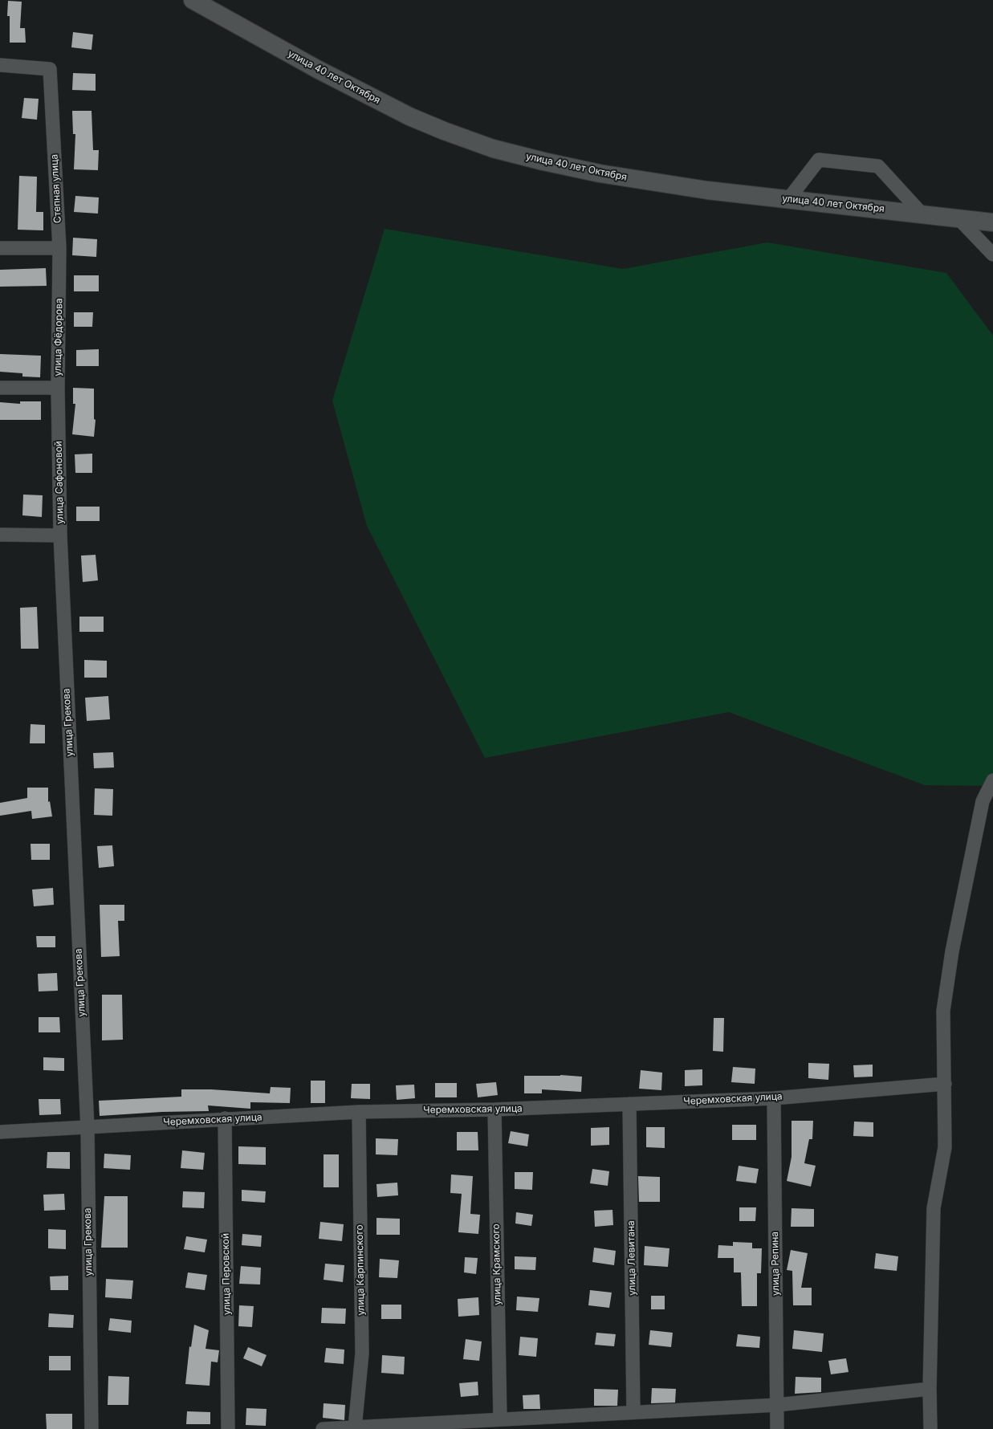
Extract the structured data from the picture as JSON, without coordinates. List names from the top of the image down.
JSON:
{
  "streets": {
    "main road": ["улица 40 лет Октября"],
    "street": [
      "Степная улица",
      "улица Фёдорова",
      "улица Сафоновой",
      "улица Грекова",
      "Черемховская улица",
      "улица Левитана",
      "улица Репина",
      "улица Крамского",
      "улица Карпинского",
      "улица Перовской"
    ]
  },
  "crossings": [
    ["Степная улица", "улица Фёдорова"],
    ["улица Фёдорова", "улица Сафоновой"],
    ["улица Сафоновой", "улица Грекова"],
    ["улица Грекова", "Черемховская улица"],
    ["Черемховская улица", "улица Левитана"],
    ["Черемховская улица", "улица Репина"],
    ["Черемховская улица", "улица Крамского"],
    ["Черемховская улица", "улица Карпинского"],
    ["Черемховская улица", "улица Перовской"]
  ]
}
